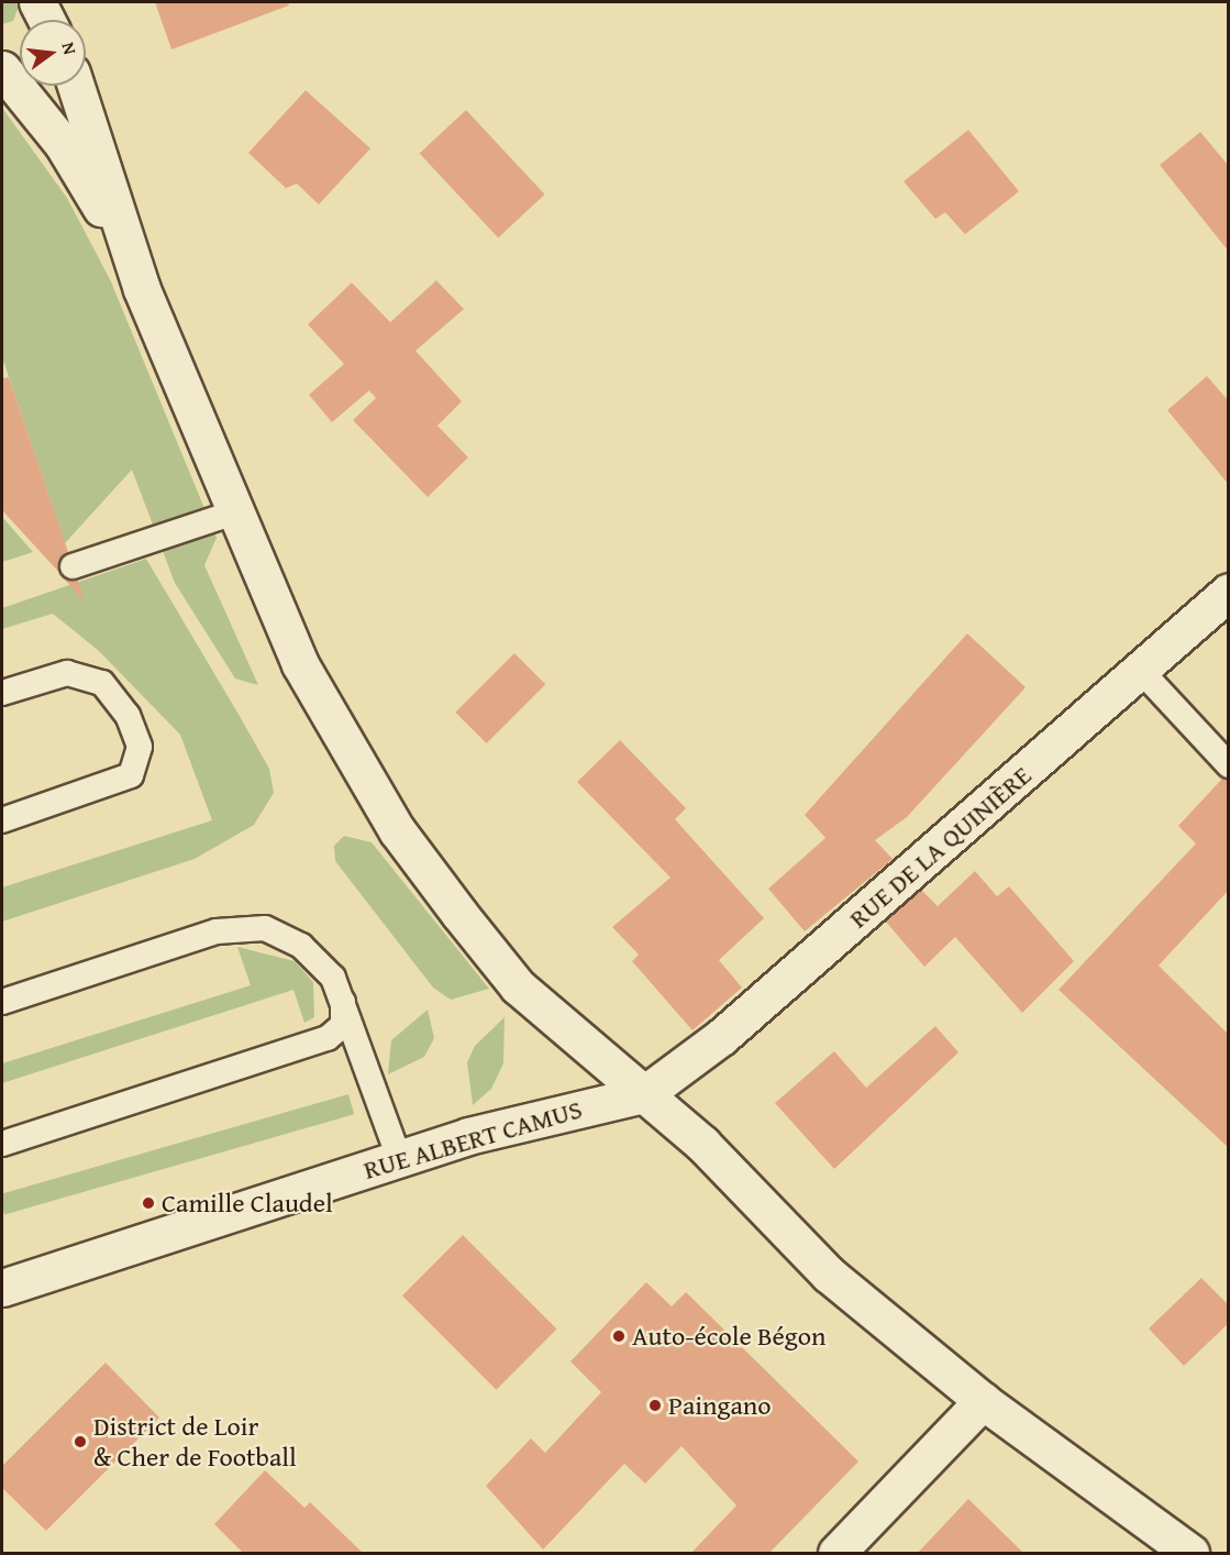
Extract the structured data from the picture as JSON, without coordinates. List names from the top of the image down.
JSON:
{
  "streets": {
    "street": ["RUE DE LA QUINIÈRE", "RUE ALBERT CAMUS"]
  },
  "crossings": [
    ["RUE DE LA QUINIÈRE", "RUE ALBERT CAMUS"]
  ],
  "places": [
    "Camille Claudel",
    "Auto-école Bégon",
    "Paingano",
    "District de Loir & Cher de Football"
  ],
  "north": "right"
}
